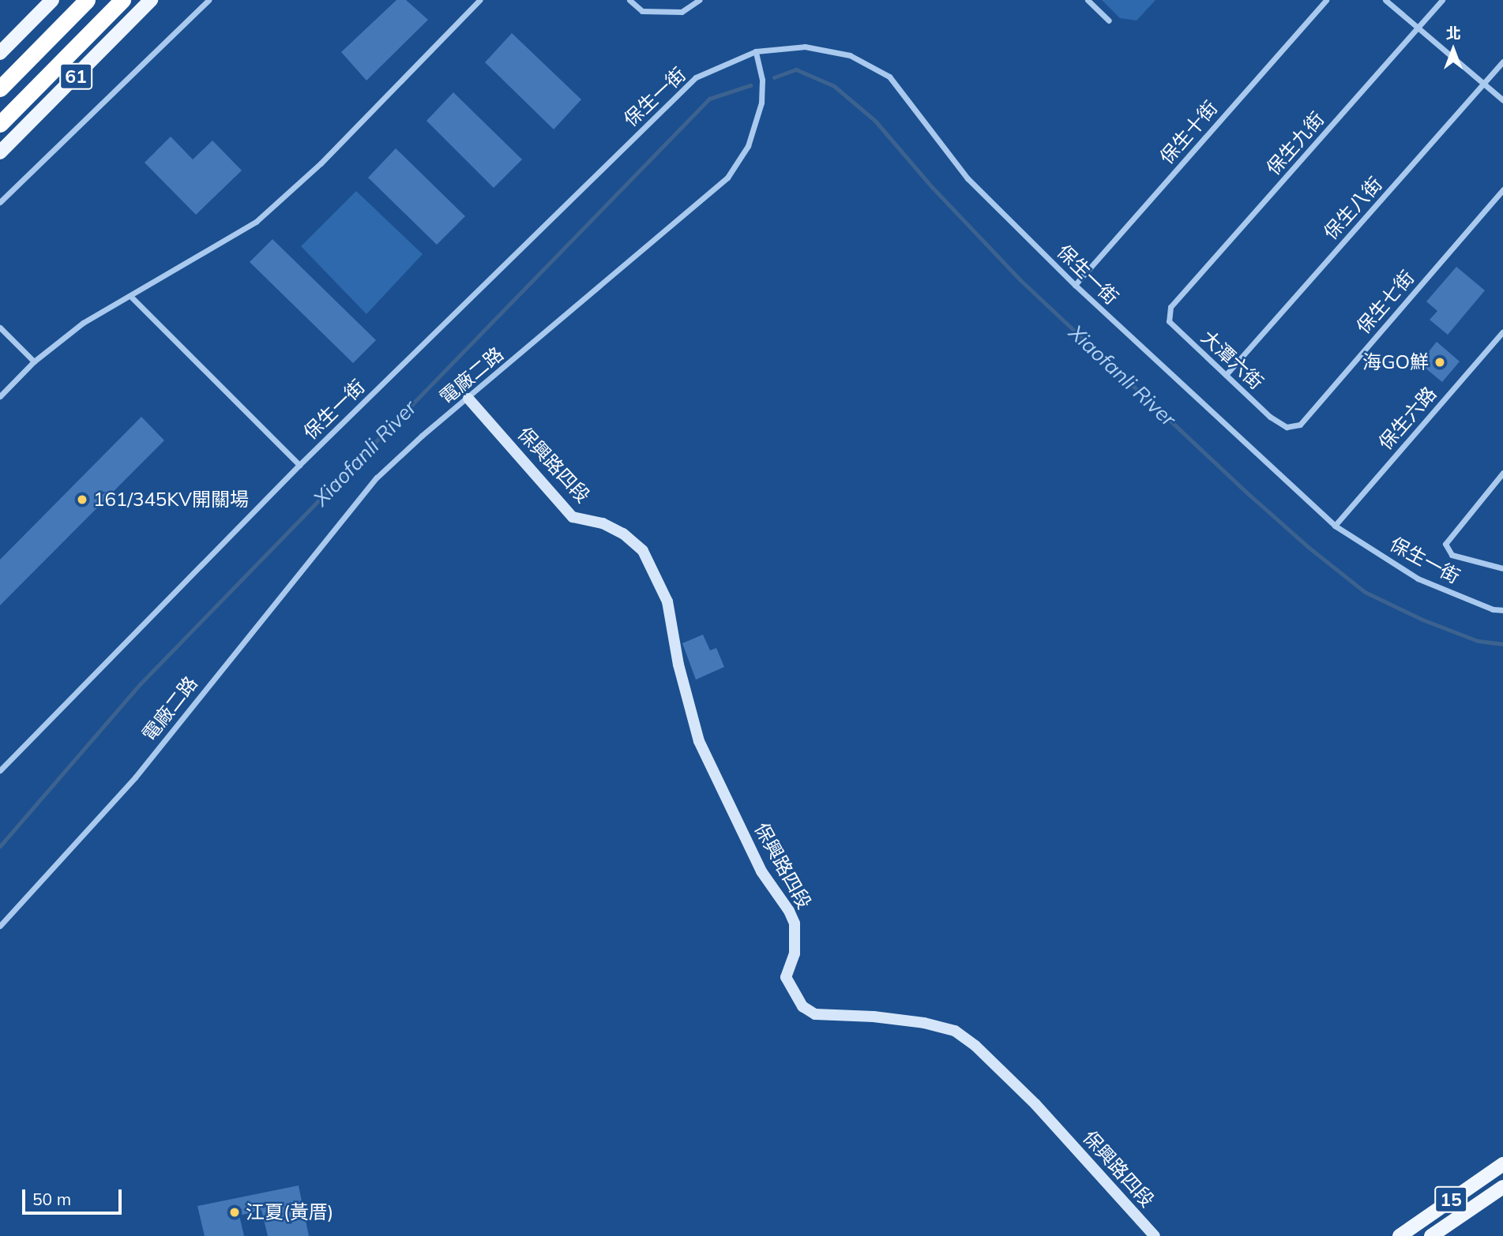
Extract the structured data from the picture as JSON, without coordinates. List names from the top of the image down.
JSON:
{
  "streets": {
    "highway": ["61"],
    "main road": ["15"],
    "street": [
      "保生一街",
      "保生十街",
      "保生九街",
      "保生八街",
      "保生七街",
      "大潭六街",
      "電廠二路",
      "保生六路",
      "保興路四段"
    ]
  },
  "crossings": [
    ["保生一街", "保生十街"],
    ["保生一街", "電廠二路"],
    ["保生一街", "保生六路"],
    ["保生九街", "大潭六街"],
    ["保生八街", "大潭六街"],
    ["保生七街", "大潭六街"],
    ["電廠二路", "保興路四段"]
  ],
  "water": ["Xiaofanli River"],
  "places": ["海GO鮮", "161/345KV開關場", "江夏(黃厝)"],
  "scale_bar": "50 m",
  "north": "top"
}
